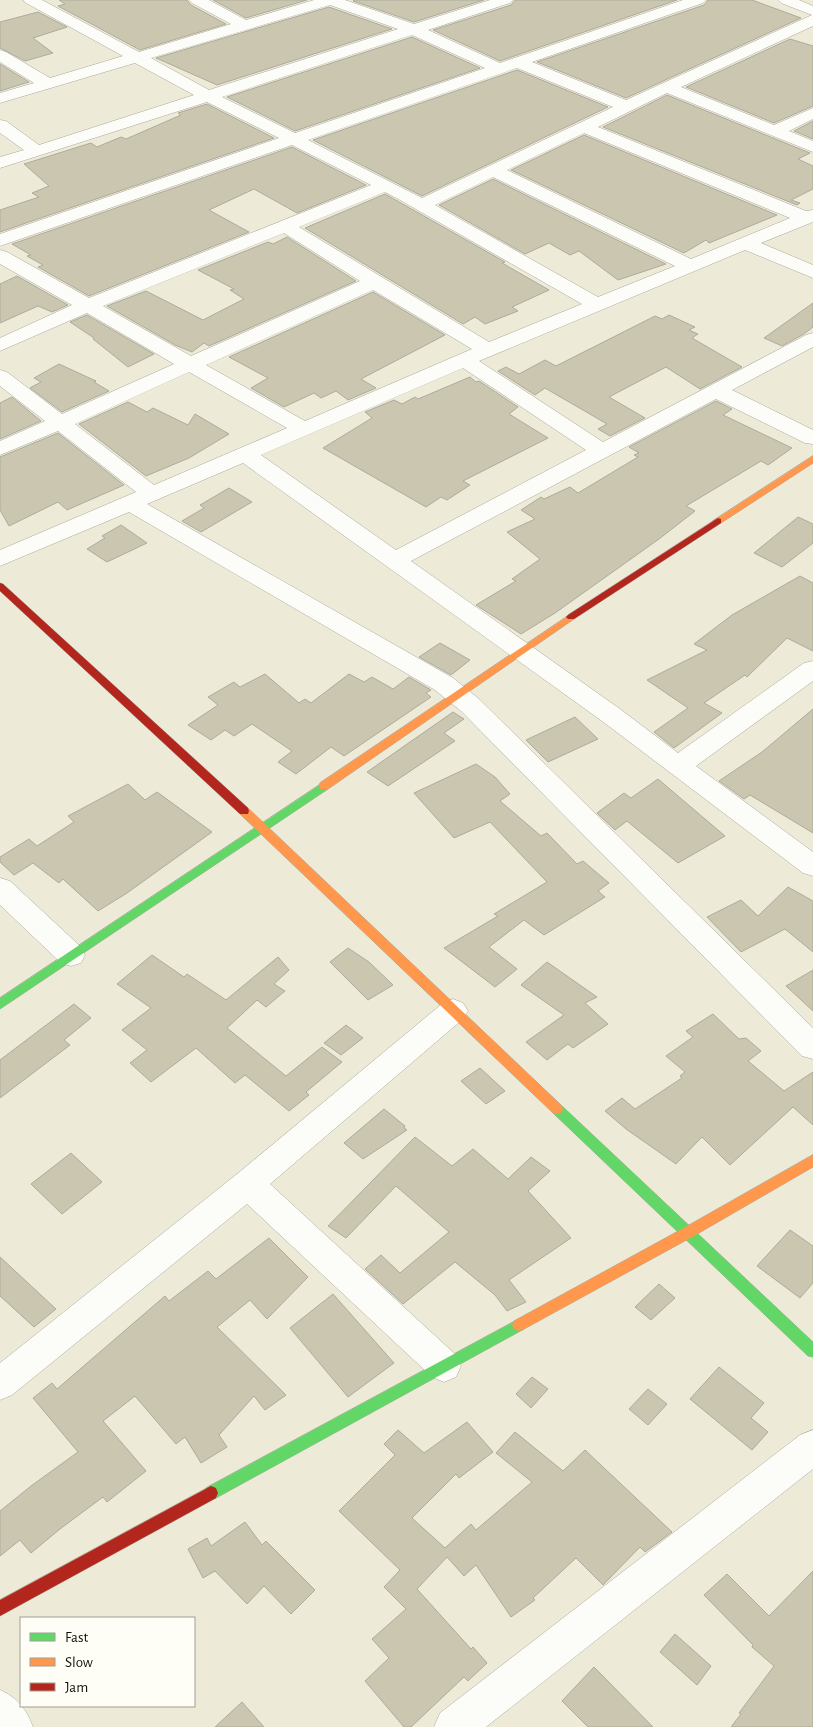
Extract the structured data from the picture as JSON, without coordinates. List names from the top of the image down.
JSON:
{
  "legend": ["Fast", "Slow", "Jam"]
}
